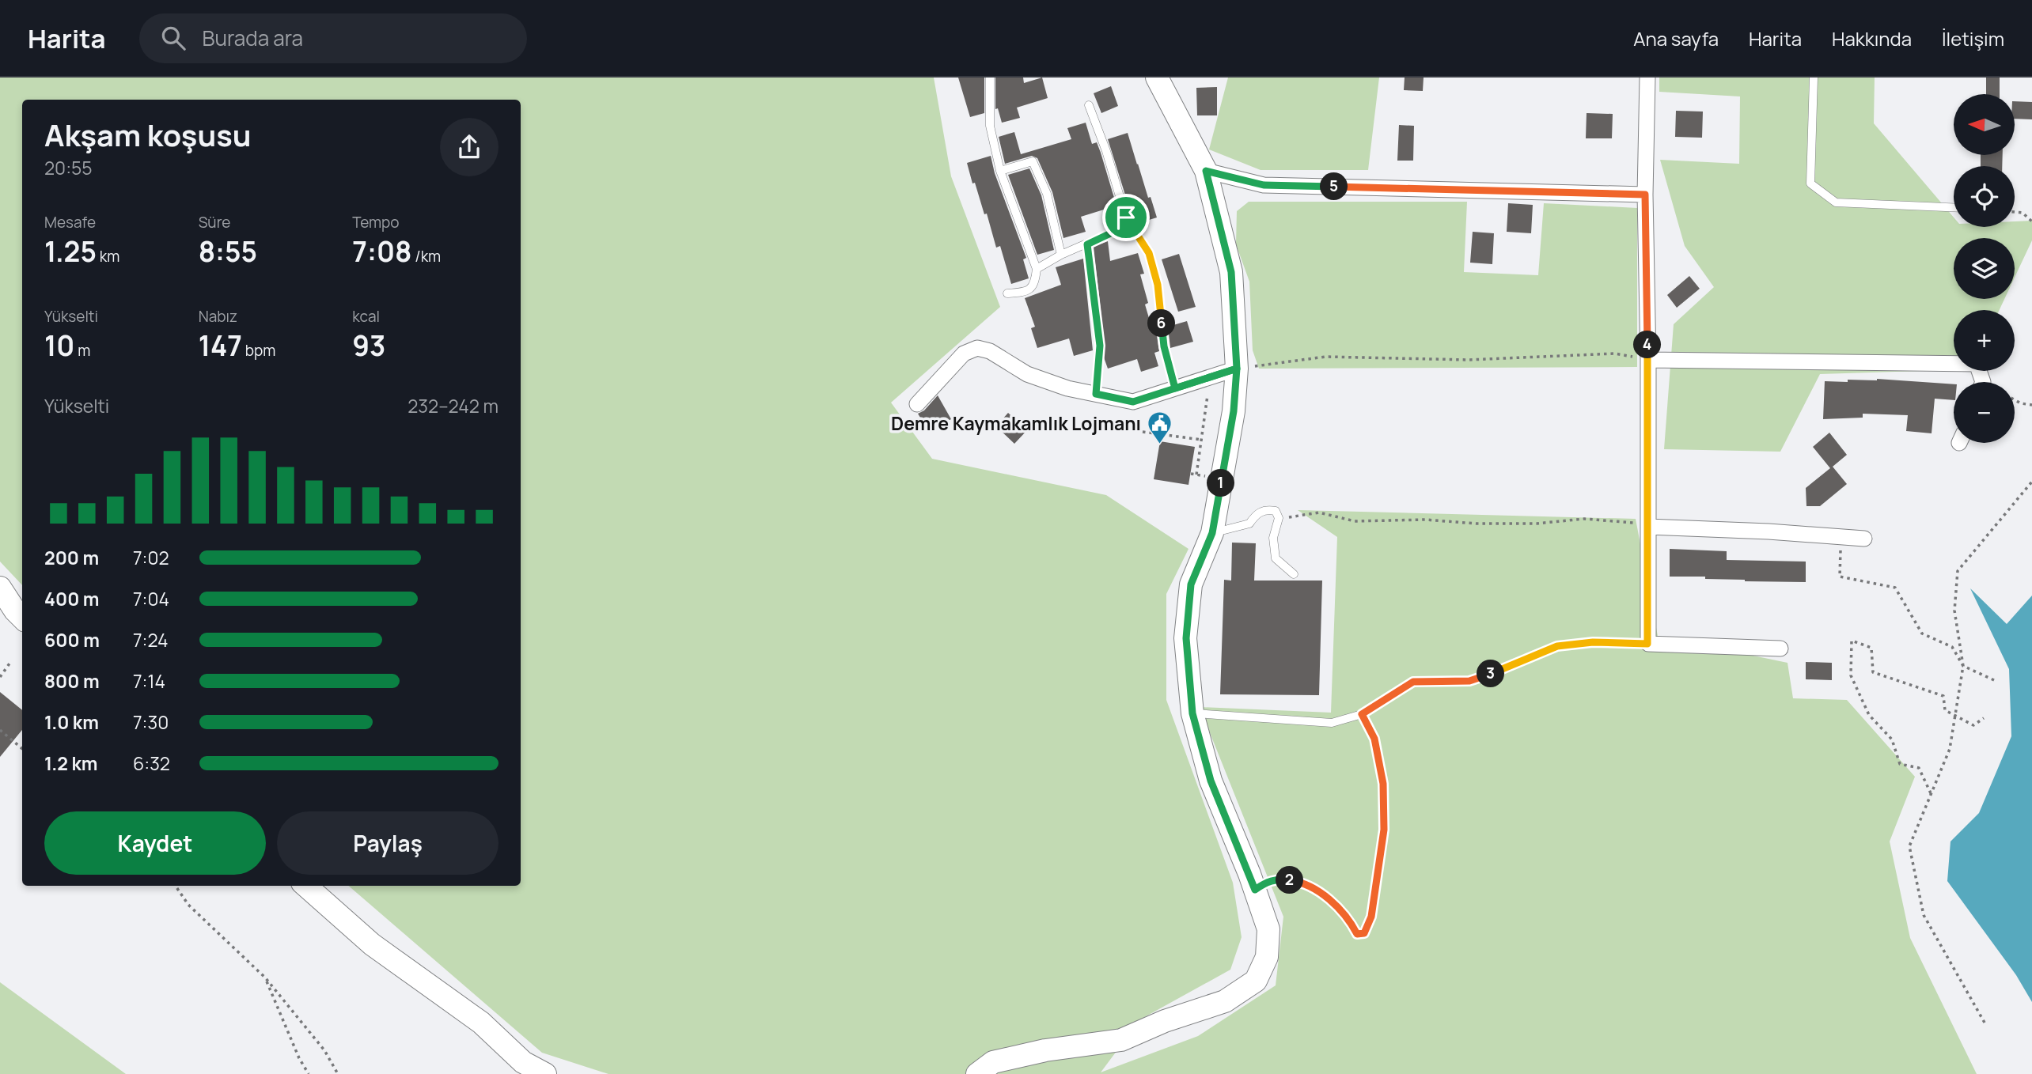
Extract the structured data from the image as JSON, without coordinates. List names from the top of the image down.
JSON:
{
  "places": {
    "public building": ["Demre Kaymakamlık Lojmanı"]
  },
  "north": "left",
  "page": {
    "header": "Harita",
    "search": "Burada ara",
    "nav": [
      "Ana sayfa",
      "Harita",
      "Hakkında",
      "İletişim"
    ],
    "map_buttons": ["+", "−"],
    "heading": ["Akşam koşusu", "20:55"],
    "pins": [
      "5",
      "6",
      "4",
      "1",
      "3",
      "2"
    ],
    "stats": [
      ["Mesafe", "1.25 km"],
      ["Süre", "8:55"],
      ["Tempo", "7:08 /km"],
      ["Yükselti", "10 m"],
      ["Nabız", "147 bpm"],
      ["kcal", "93"]
    ],
    "chart": ["Yükselti", "232–242 m"],
    "list": [
      {
        "name": "200 m",
        "note": "7:02"
      },
      {
        "name": "400 m",
        "note": "7:04"
      },
      {
        "name": "600 m",
        "note": "7:24"
      },
      {
        "name": "800 m",
        "note": "7:14"
      },
      {
        "name": "1.0 km",
        "note": "7:30"
      },
      {
        "name": "1.2 km",
        "note": "6:32"
      }
    ],
    "buttons": ["Kaydet", "Paylaş"]
  }
}
